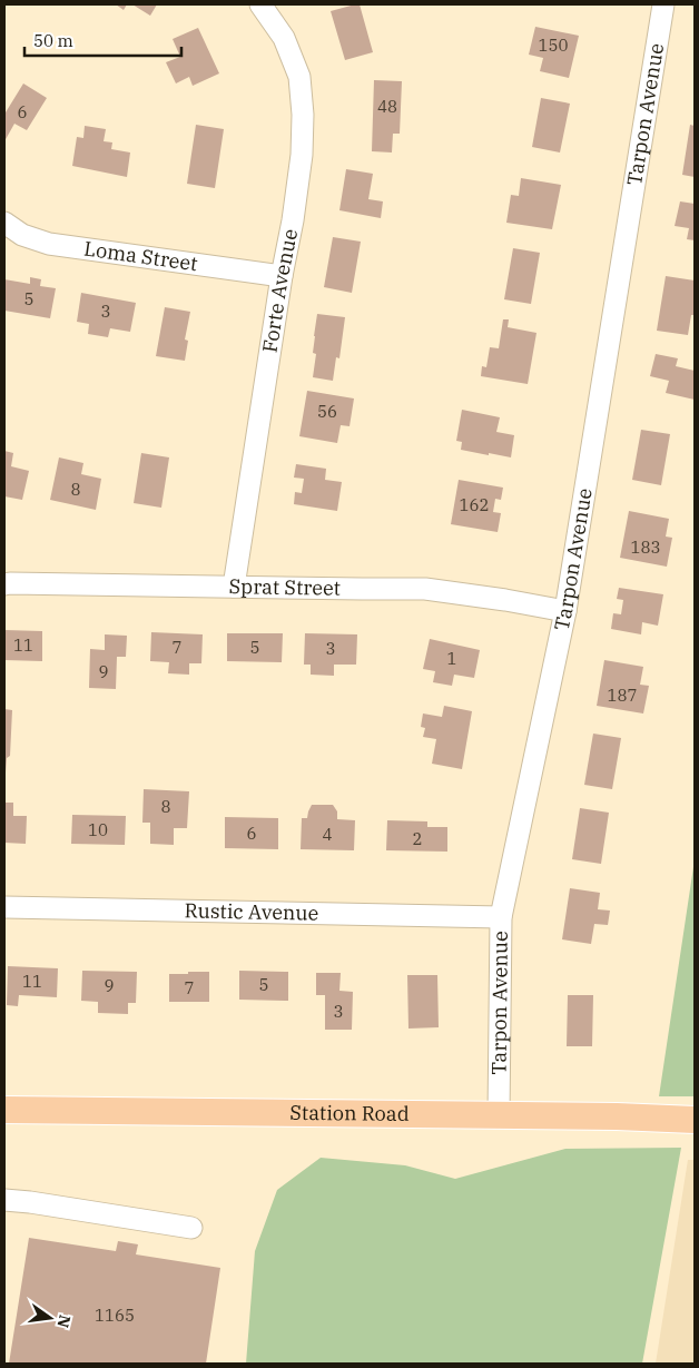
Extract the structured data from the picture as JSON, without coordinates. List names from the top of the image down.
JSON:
{
  "streets": {
    "main road": ["Station Road"],
    "street": [
      "Tarpon Avenue",
      "Loma Street",
      "Forte Avenue",
      "Sprat Street",
      "Rustic Avenue"
    ]
  },
  "crossings": [
    ["Tarpon Avenue", "Sprat Street"],
    ["Tarpon Avenue", "Rustic Avenue"],
    ["Tarpon Avenue", "Station Road"],
    ["Loma Street", "Forte Avenue"],
    ["Forte Avenue", "Sprat Street"]
  ],
  "house_numbers": [
    "150",
    "48",
    "6",
    "5",
    "3",
    "56",
    "8",
    "162",
    "183",
    "11",
    "7",
    "5",
    "3",
    "1",
    "9",
    "187",
    "8",
    "10",
    "6",
    "4",
    "2",
    "11",
    "5",
    "9",
    "7",
    "3",
    "1165"
  ],
  "scale_bar": "50 m",
  "north": "right"
}
